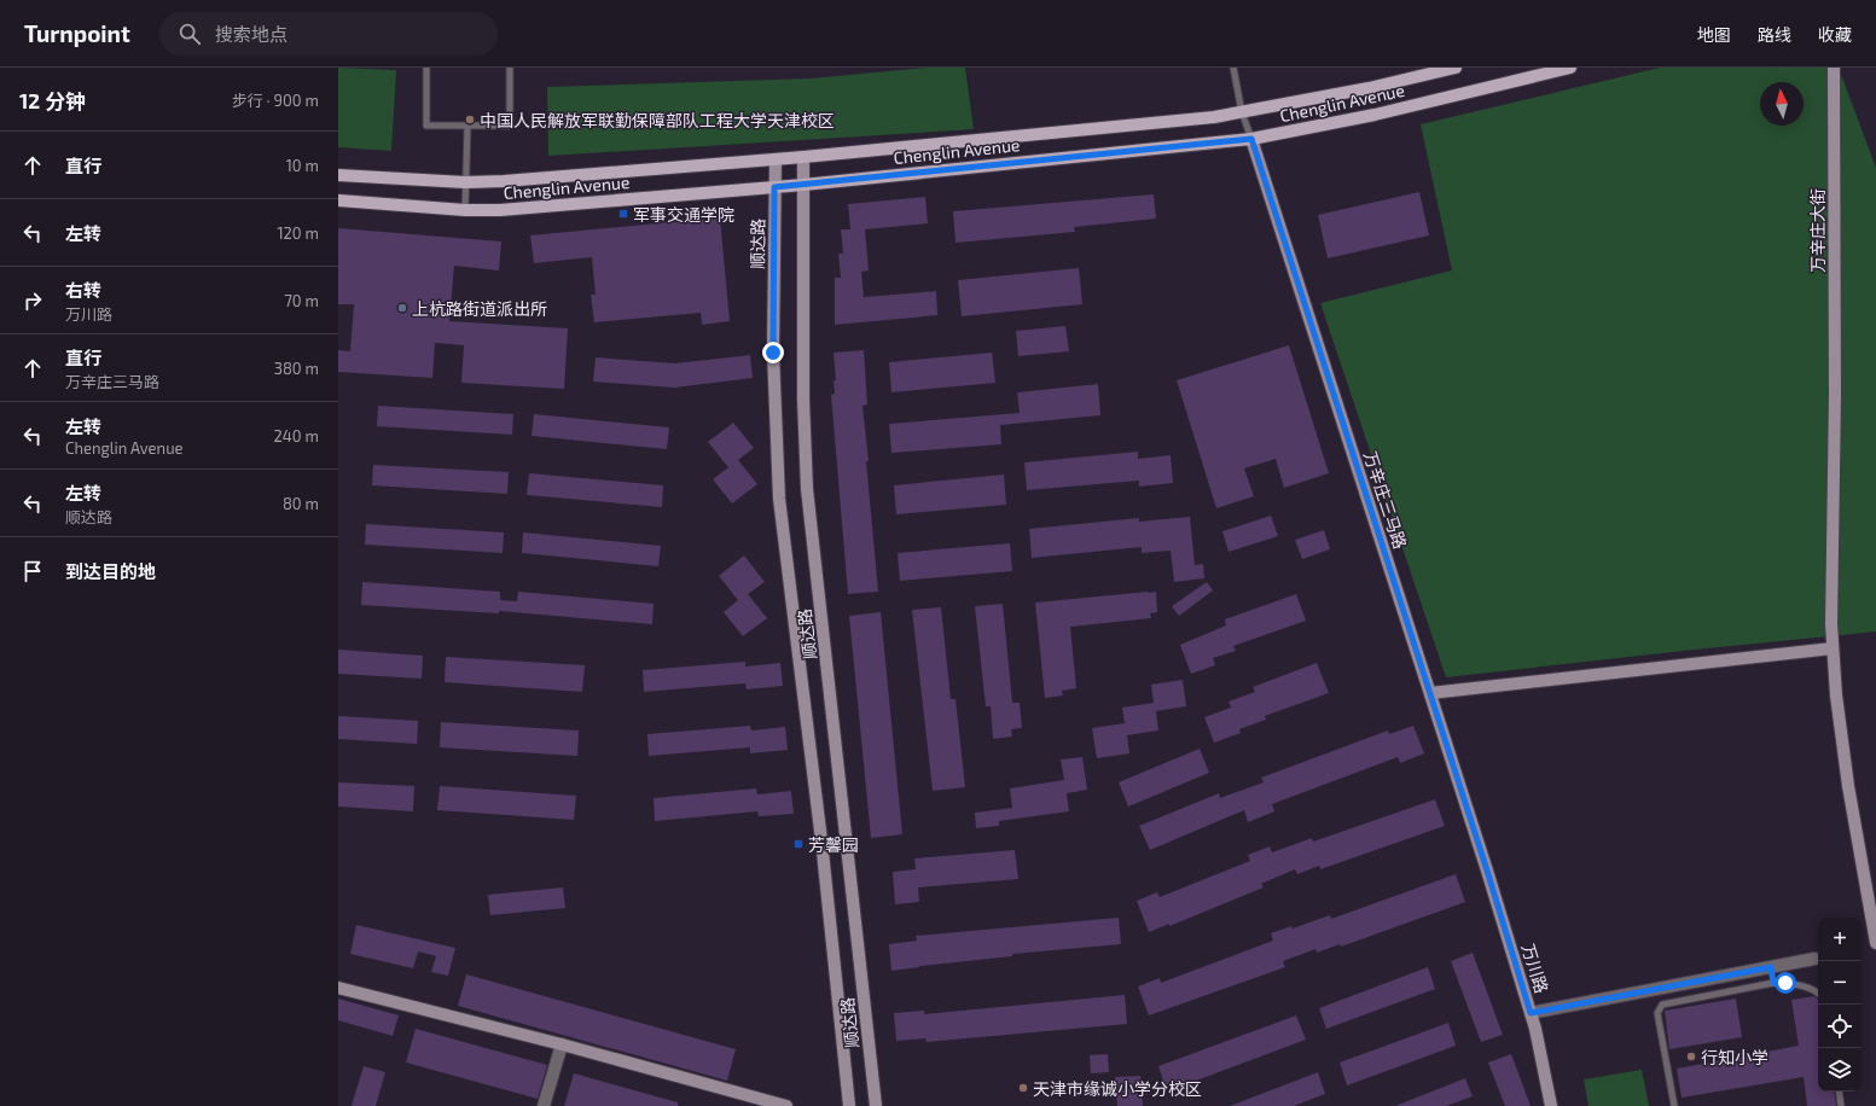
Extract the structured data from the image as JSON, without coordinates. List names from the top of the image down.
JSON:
{
  "streets": {
    "main road": ["Chenglin Avenue"],
    "street": [
      "万辛庄大街",
      "顺达路",
      "万辛庄三马路",
      "万川路"
    ]
  },
  "crossings": [
    ["Chenglin Avenue", "顺达路"],
    ["Chenglin Avenue", "万辛庄三马路"],
    ["万辛庄三马路", "万川路"]
  ],
  "places": {
    "other": [
      "中国人民解放军联勤保障部队工程大学天津校区",
      "上杭路街道派出所",
      "行知小学",
      "天津市缘诚小学分校区"
    ],
    "transit": ["军事交通学院", "芳馨园"]
  },
  "north": "top",
  "page": {
    "header": "Turnpoint",
    "search": "搜索地点",
    "nav": ["地图", "路线", "收藏"],
    "heading": ["12 分钟", "步行 · 900 m"],
    "list": [
      ["直行", "10 m"],
      ["左转", "120 m"],
      ["右转", "万川路", "70 m"],
      ["直行", "万辛庄三马路", "380 m"],
      ["左转", "Chenglin Avenue", "240 m"],
      ["左转", "顺达路", "80 m"],
      "到达目的地"
    ],
    "map_buttons": ["+", "−"]
  }
}
